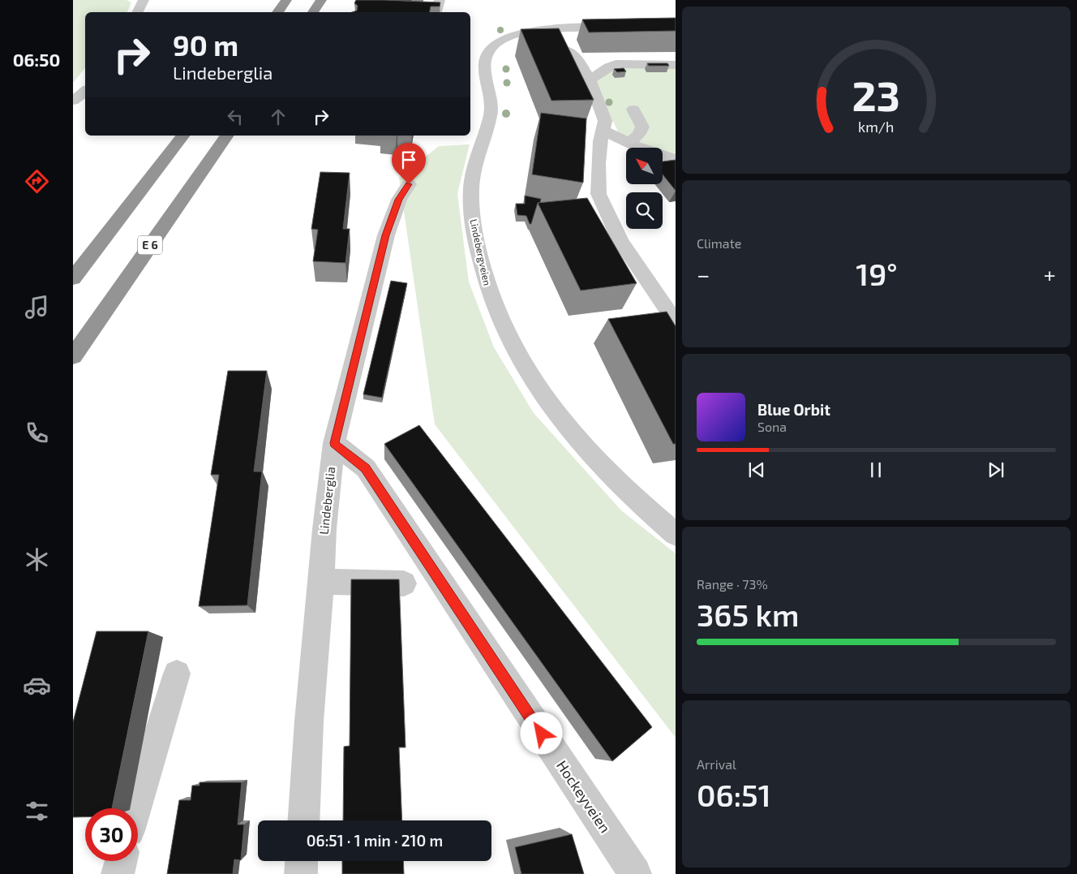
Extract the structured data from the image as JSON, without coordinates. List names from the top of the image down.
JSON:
{
  "streets": {
    "highway": ["E 6"],
    "street": ["Lindebergveien", "Lindeberglia", "Hockeyveien"]
  },
  "crossings": [
    ["Lindeberglia", "Hockeyveien"]
  ],
  "north": "top left",
  "page": {
    "tabs": "06:50",
    "turn": ["90 m", "Lindeberglia"],
    "tile": [
      "Climate",
      ["Range · 73%", "365 km"],
      ["Arrival", "06:51"]
    ],
    "heat": ["−", "19°", "+"],
    "song": ["Blue Orbit", "Sona"],
    "limit": "30",
    "trip": "06:51 · 1 min · 210 m",
    "gauge": ["23", "km/h"]
  }
}
